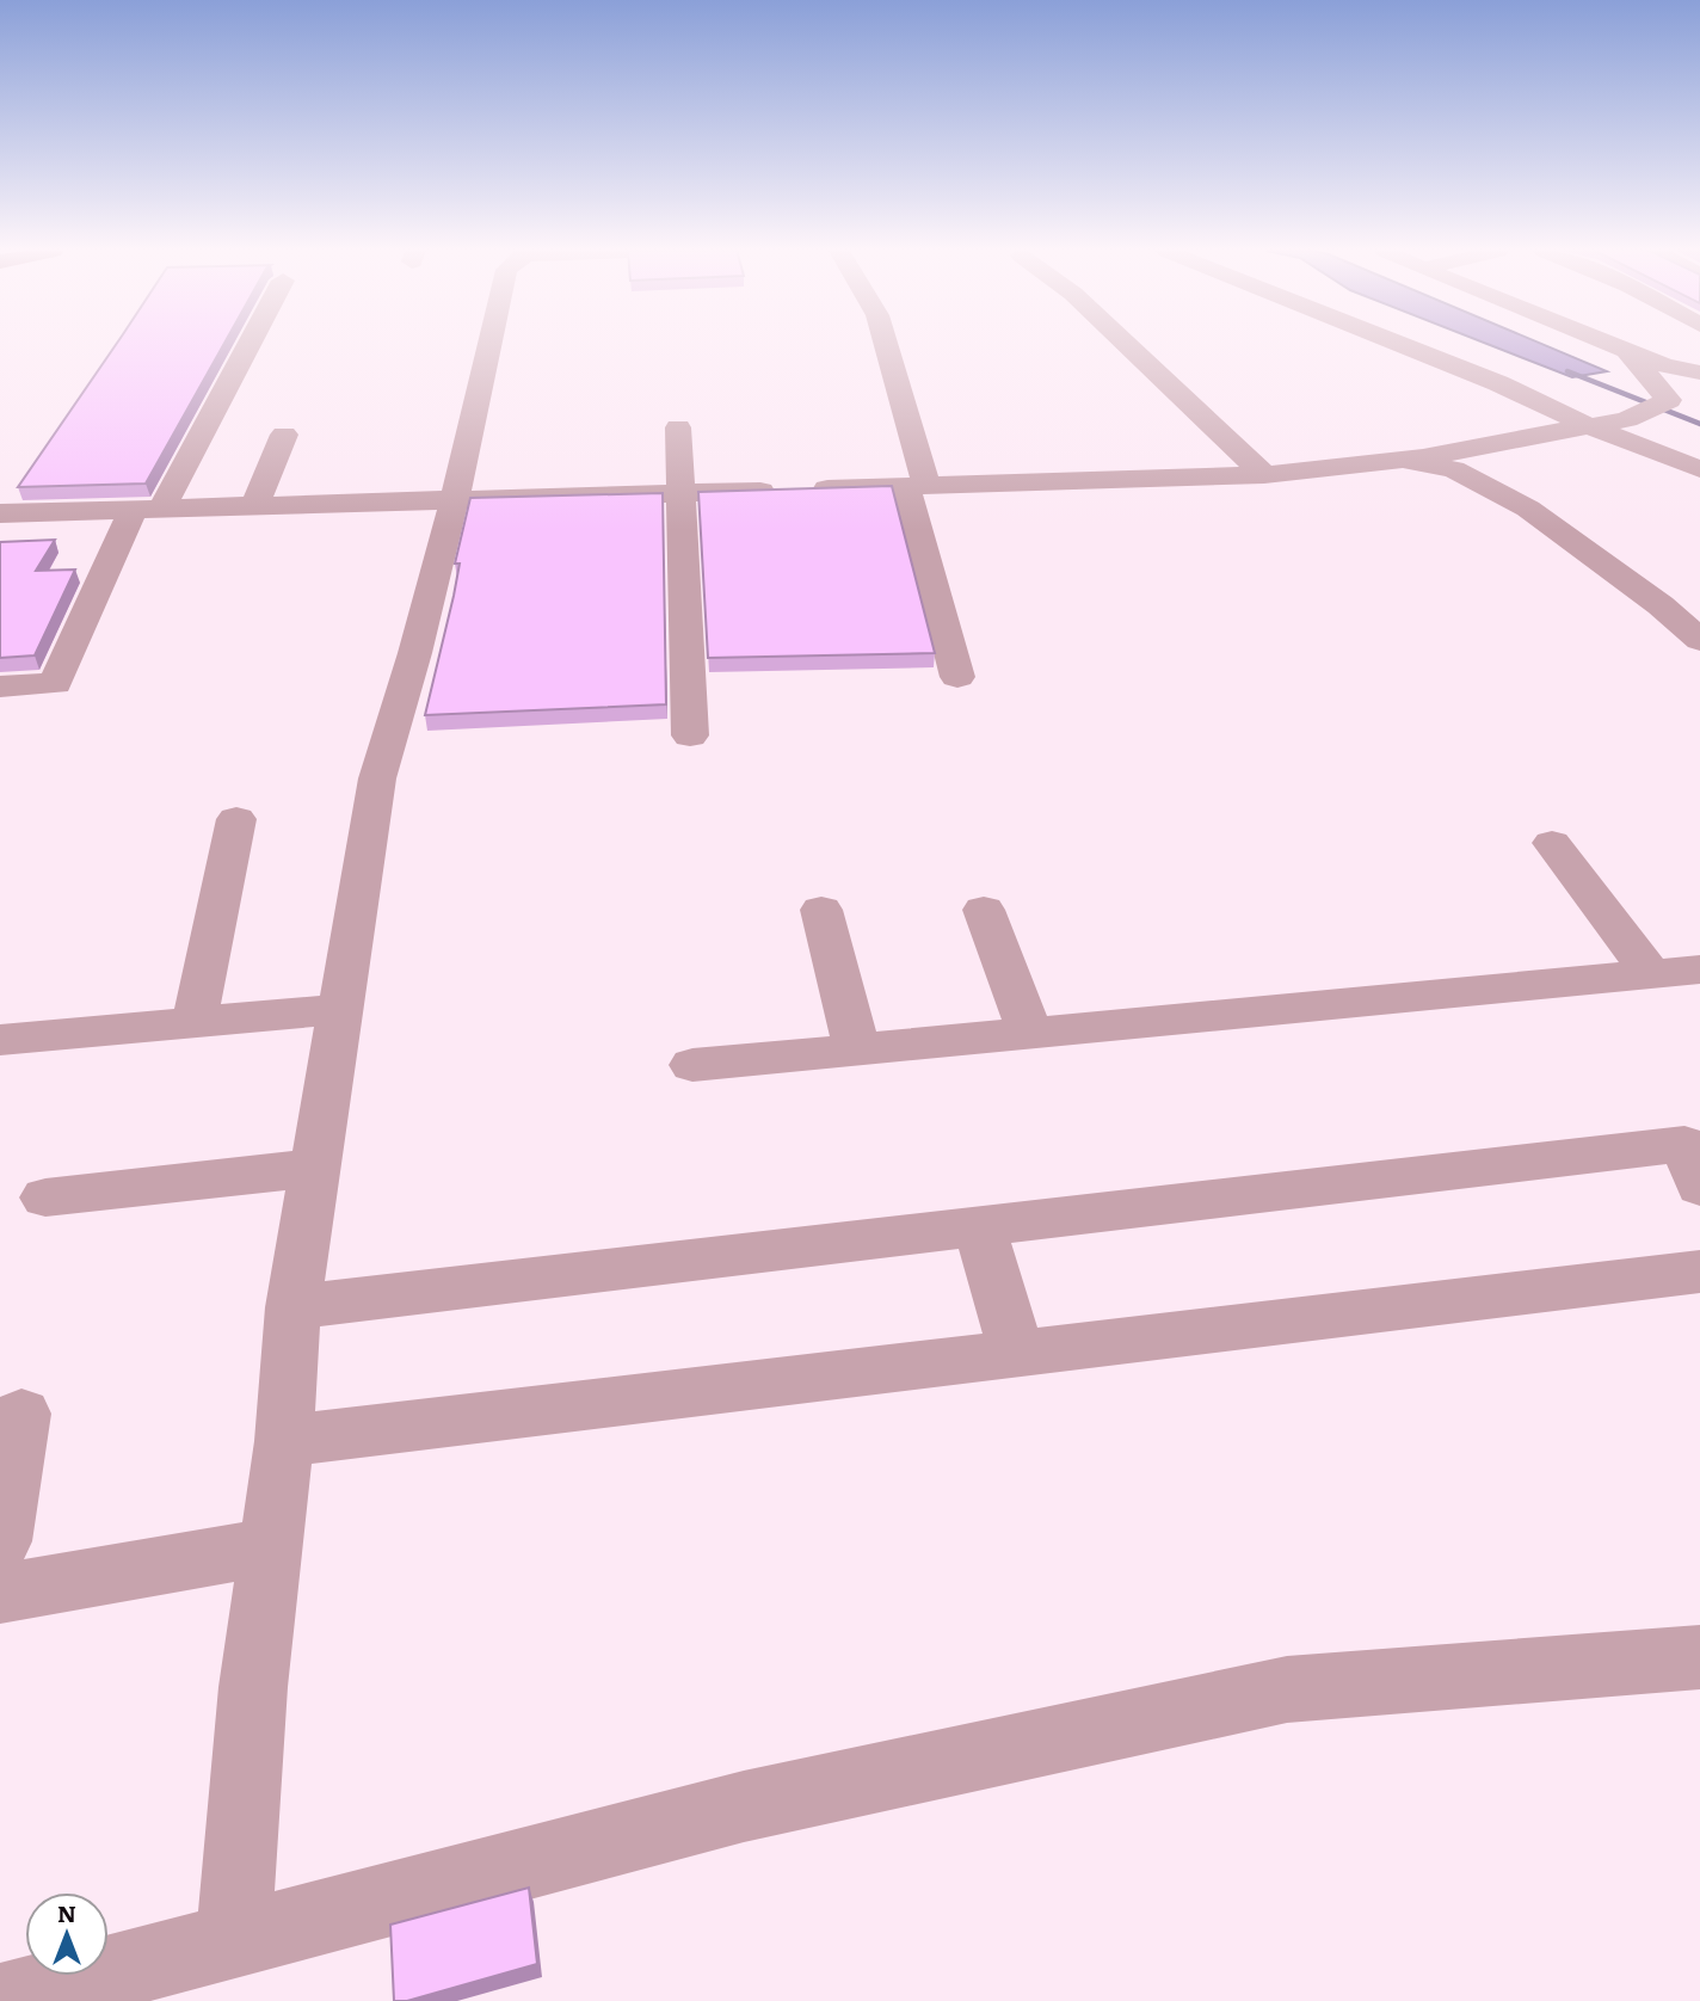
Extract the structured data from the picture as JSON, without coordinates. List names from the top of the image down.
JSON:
{
  "north": "top"
}
